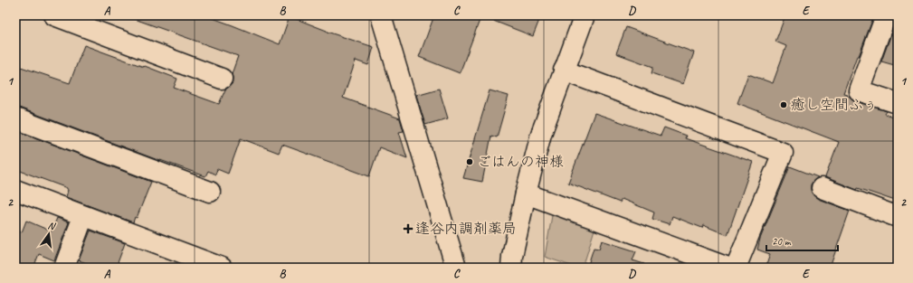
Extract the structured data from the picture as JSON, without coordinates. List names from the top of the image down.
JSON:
{
  "places": {
    "other": ["癒し空間ふぅ", "ごはんの神様"],
    "health": ["逢谷内調剤薬局"]
  },
  "scale_bar": "20 m",
  "north": "top",
  "grid": {
    "columns": [
      "A",
      "B",
      "C",
      "D",
      "E"
    ],
    "rows": ["1", "2"]
  }
}
